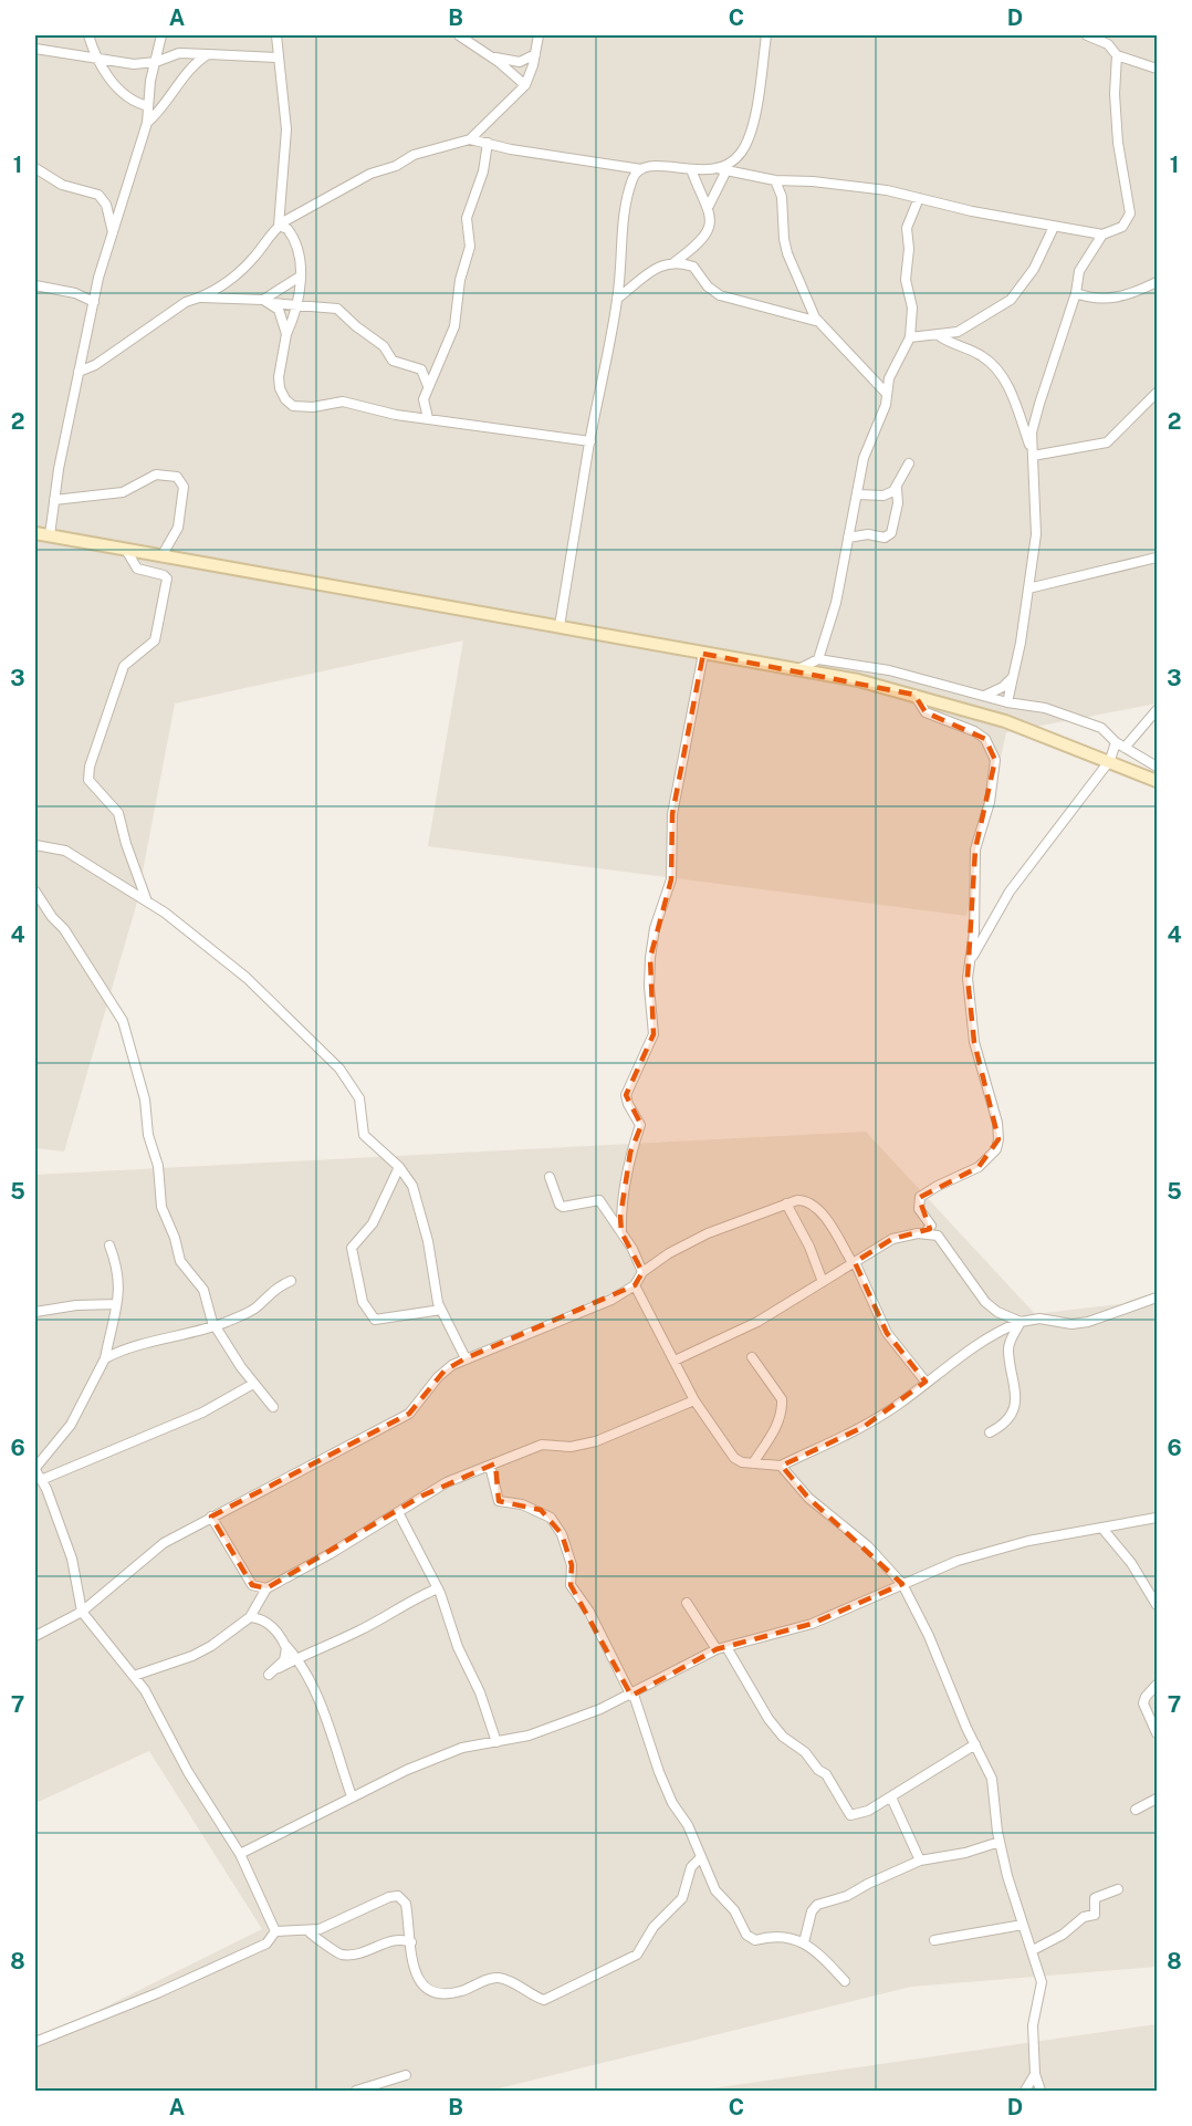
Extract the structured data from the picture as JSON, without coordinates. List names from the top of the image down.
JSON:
{
  "grid": {
    "columns": [
      "A",
      "B",
      "C",
      "D"
    ],
    "rows": [
      "1",
      "2",
      "3",
      "4",
      "5",
      "6",
      "7",
      "8"
    ]
  }
}
